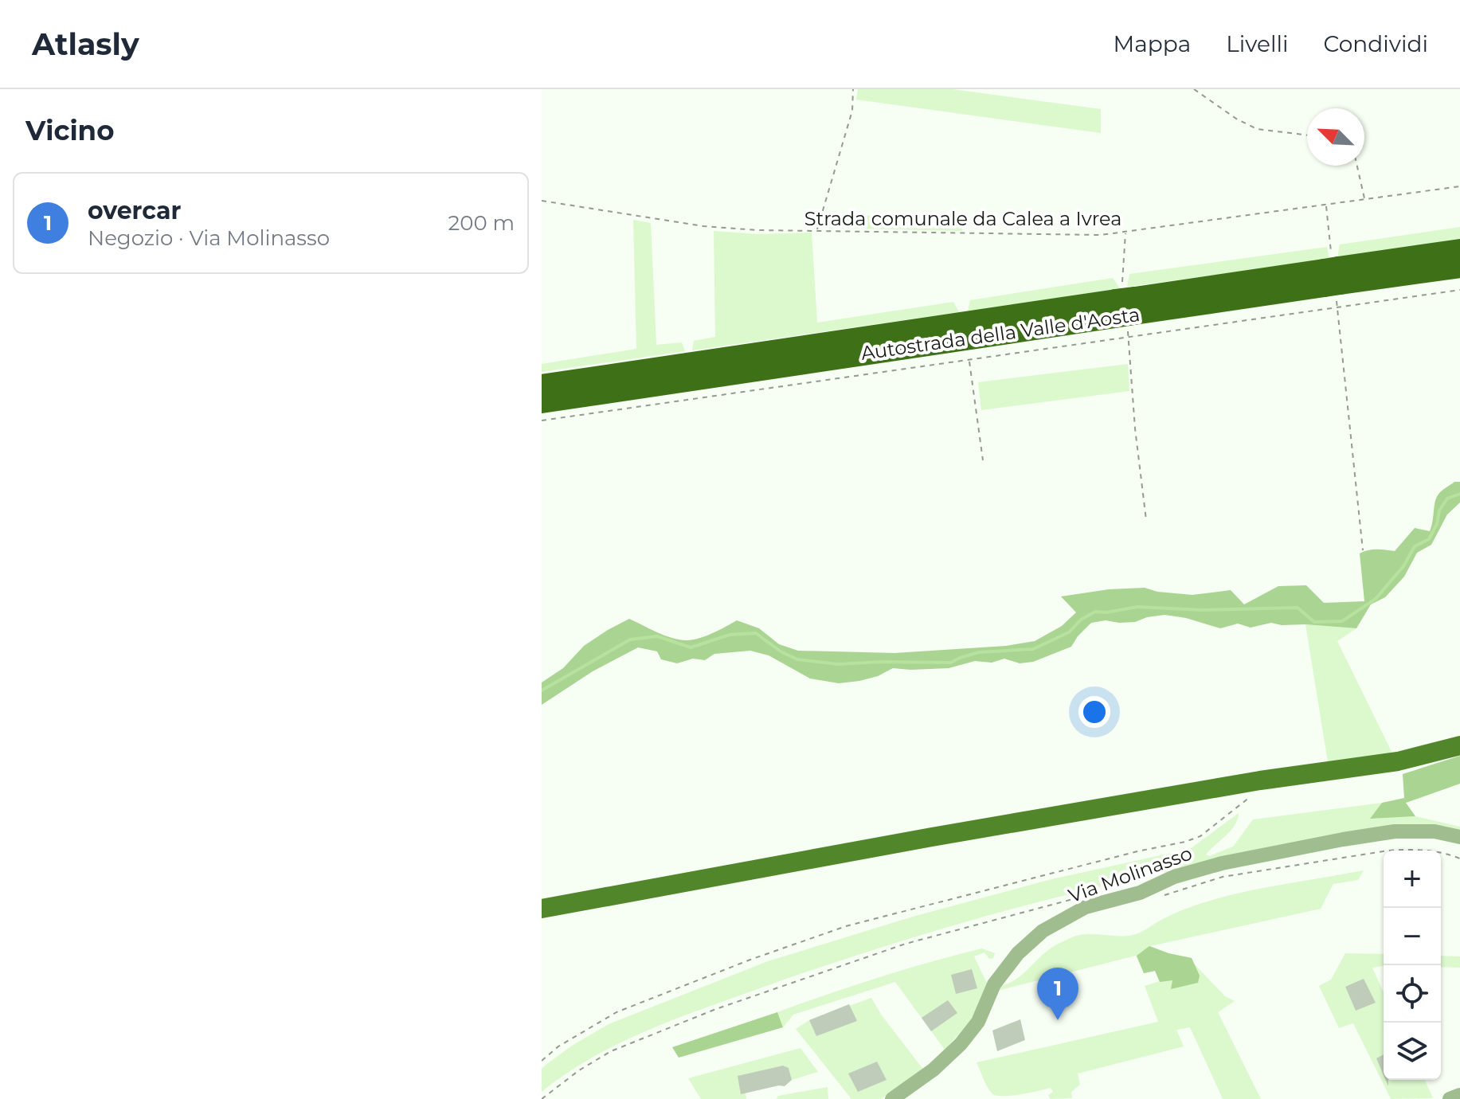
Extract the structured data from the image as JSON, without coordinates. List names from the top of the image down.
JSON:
{
  "streets": {
    "highway": ["Autostrada della Valle d'Aosta"],
    "street": ["Via Molinasso"],
    "path": ["Strada comunale da Calea a Ivrea"]
  },
  "north": "top left",
  "page": {
    "header": "Atlasly",
    "nav": ["Mappa", "Livelli", "Condividi"],
    "heading": "Vicino",
    "list": [
      {
        "mark": "1",
        "name": "overcar",
        "note": "Negozio · Via Molinasso",
        "value": "200 m"
      }
    ],
    "map_buttons": ["+", "−"],
    "pins": "1"
  }
}
